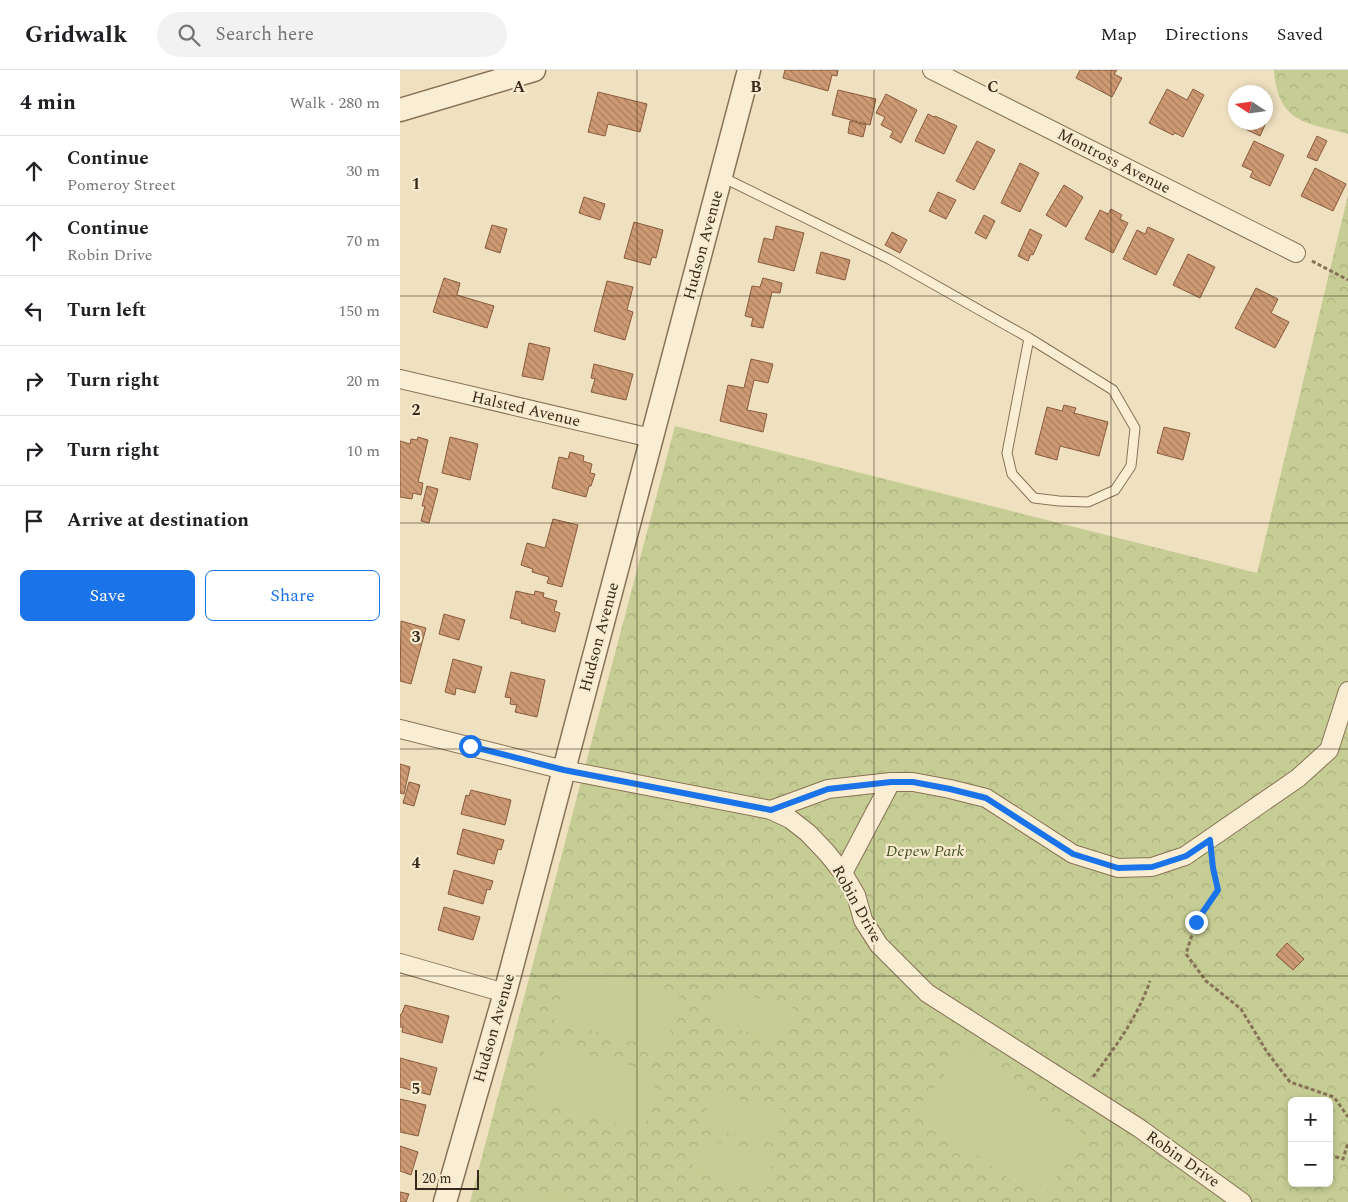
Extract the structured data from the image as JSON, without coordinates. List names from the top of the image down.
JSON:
{
  "streets": {
    "street": [
      "Montross Avenue",
      "Hudson Avenue",
      "Halsted Avenue",
      "Robin Drive"
    ]
  },
  "crossings": [
    ["Hudson Avenue", "Halsted Avenue"],
    ["Hudson Avenue", "Robin Drive"]
  ],
  "parks": ["Depew Park"],
  "scale_bar": "20 m",
  "north": "left",
  "page": {
    "header": "Gridwalk",
    "search": "Search here",
    "nav": ["Map", "Directions", "Saved"],
    "heading": ["4 min", "Walk · 280 m"],
    "list": [
      ["Continue", "Pomeroy Street", "30 m"],
      ["Continue", "Robin Drive", "70 m"],
      ["Turn left", "150 m"],
      ["Turn right", "20 m"],
      ["Turn right", "10 m"],
      "Arrive at destination"
    ],
    "buttons": ["Save", "Share"],
    "map_buttons": ["+", "−"],
    "scale": "20 m"
  },
  "grid": {
    "columns": ["A", "B", "C"],
    "rows": [
      "1",
      "2",
      "3",
      "4",
      "5"
    ]
  }
}
